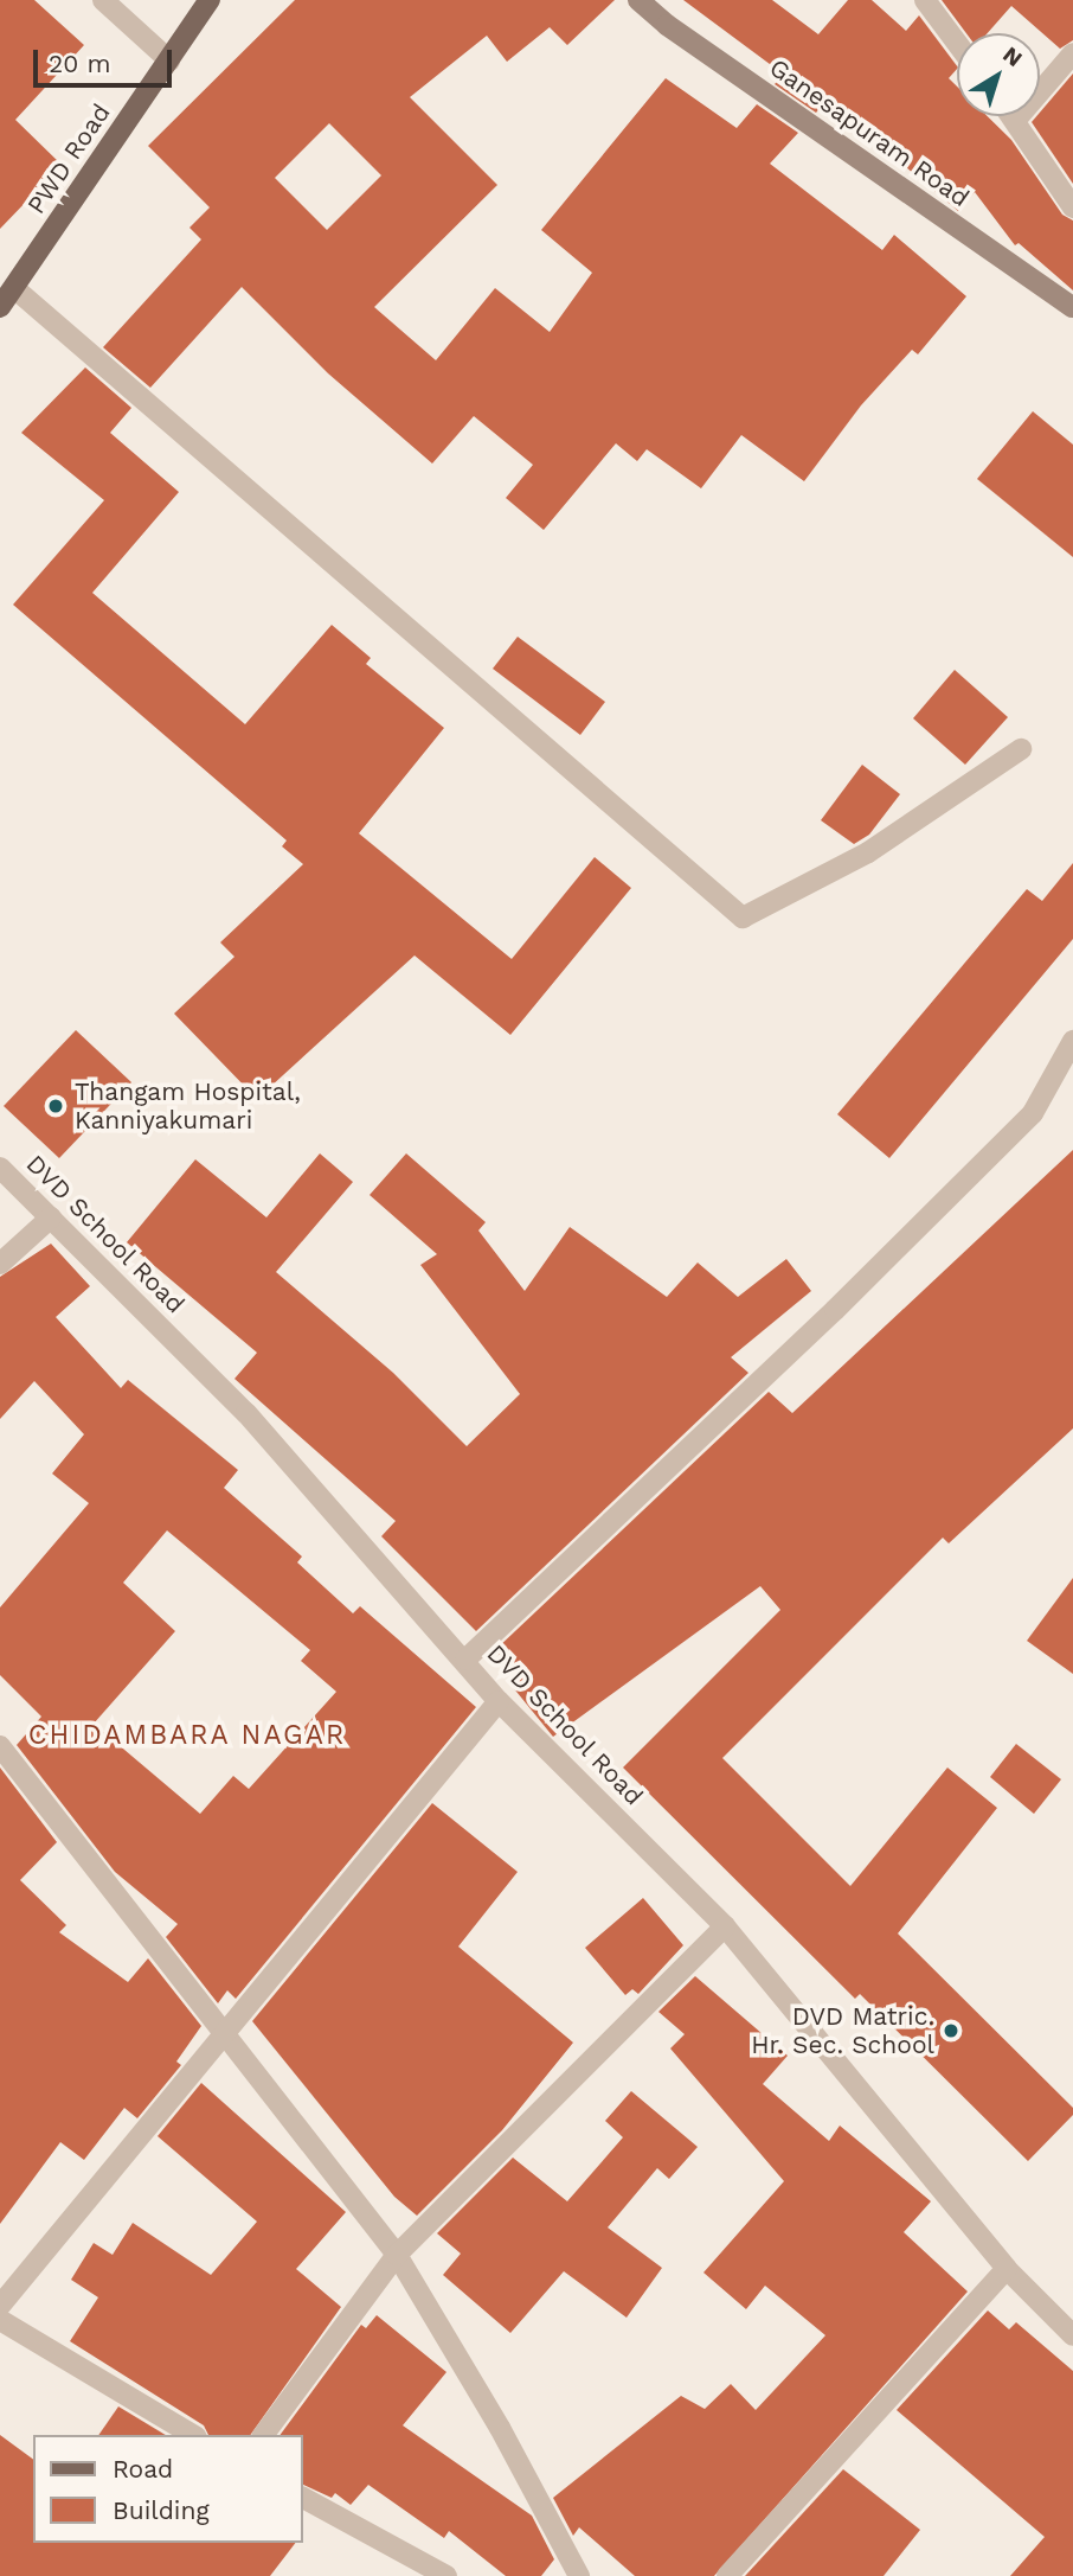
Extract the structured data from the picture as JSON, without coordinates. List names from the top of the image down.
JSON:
{
  "streets": {
    "main road": ["PWD Road"],
    "street": ["Ganesapuram Road", "DVD School Road"]
  },
  "districts": ["CHIDAMBARA NAGAR"],
  "places": ["Thangam Hospital, Kanniyakumari", "DVD Matric. Hr. Sec. School"],
  "legend": ["Road", "Building"],
  "scale_bar": "20 m",
  "north": "top right"
}
